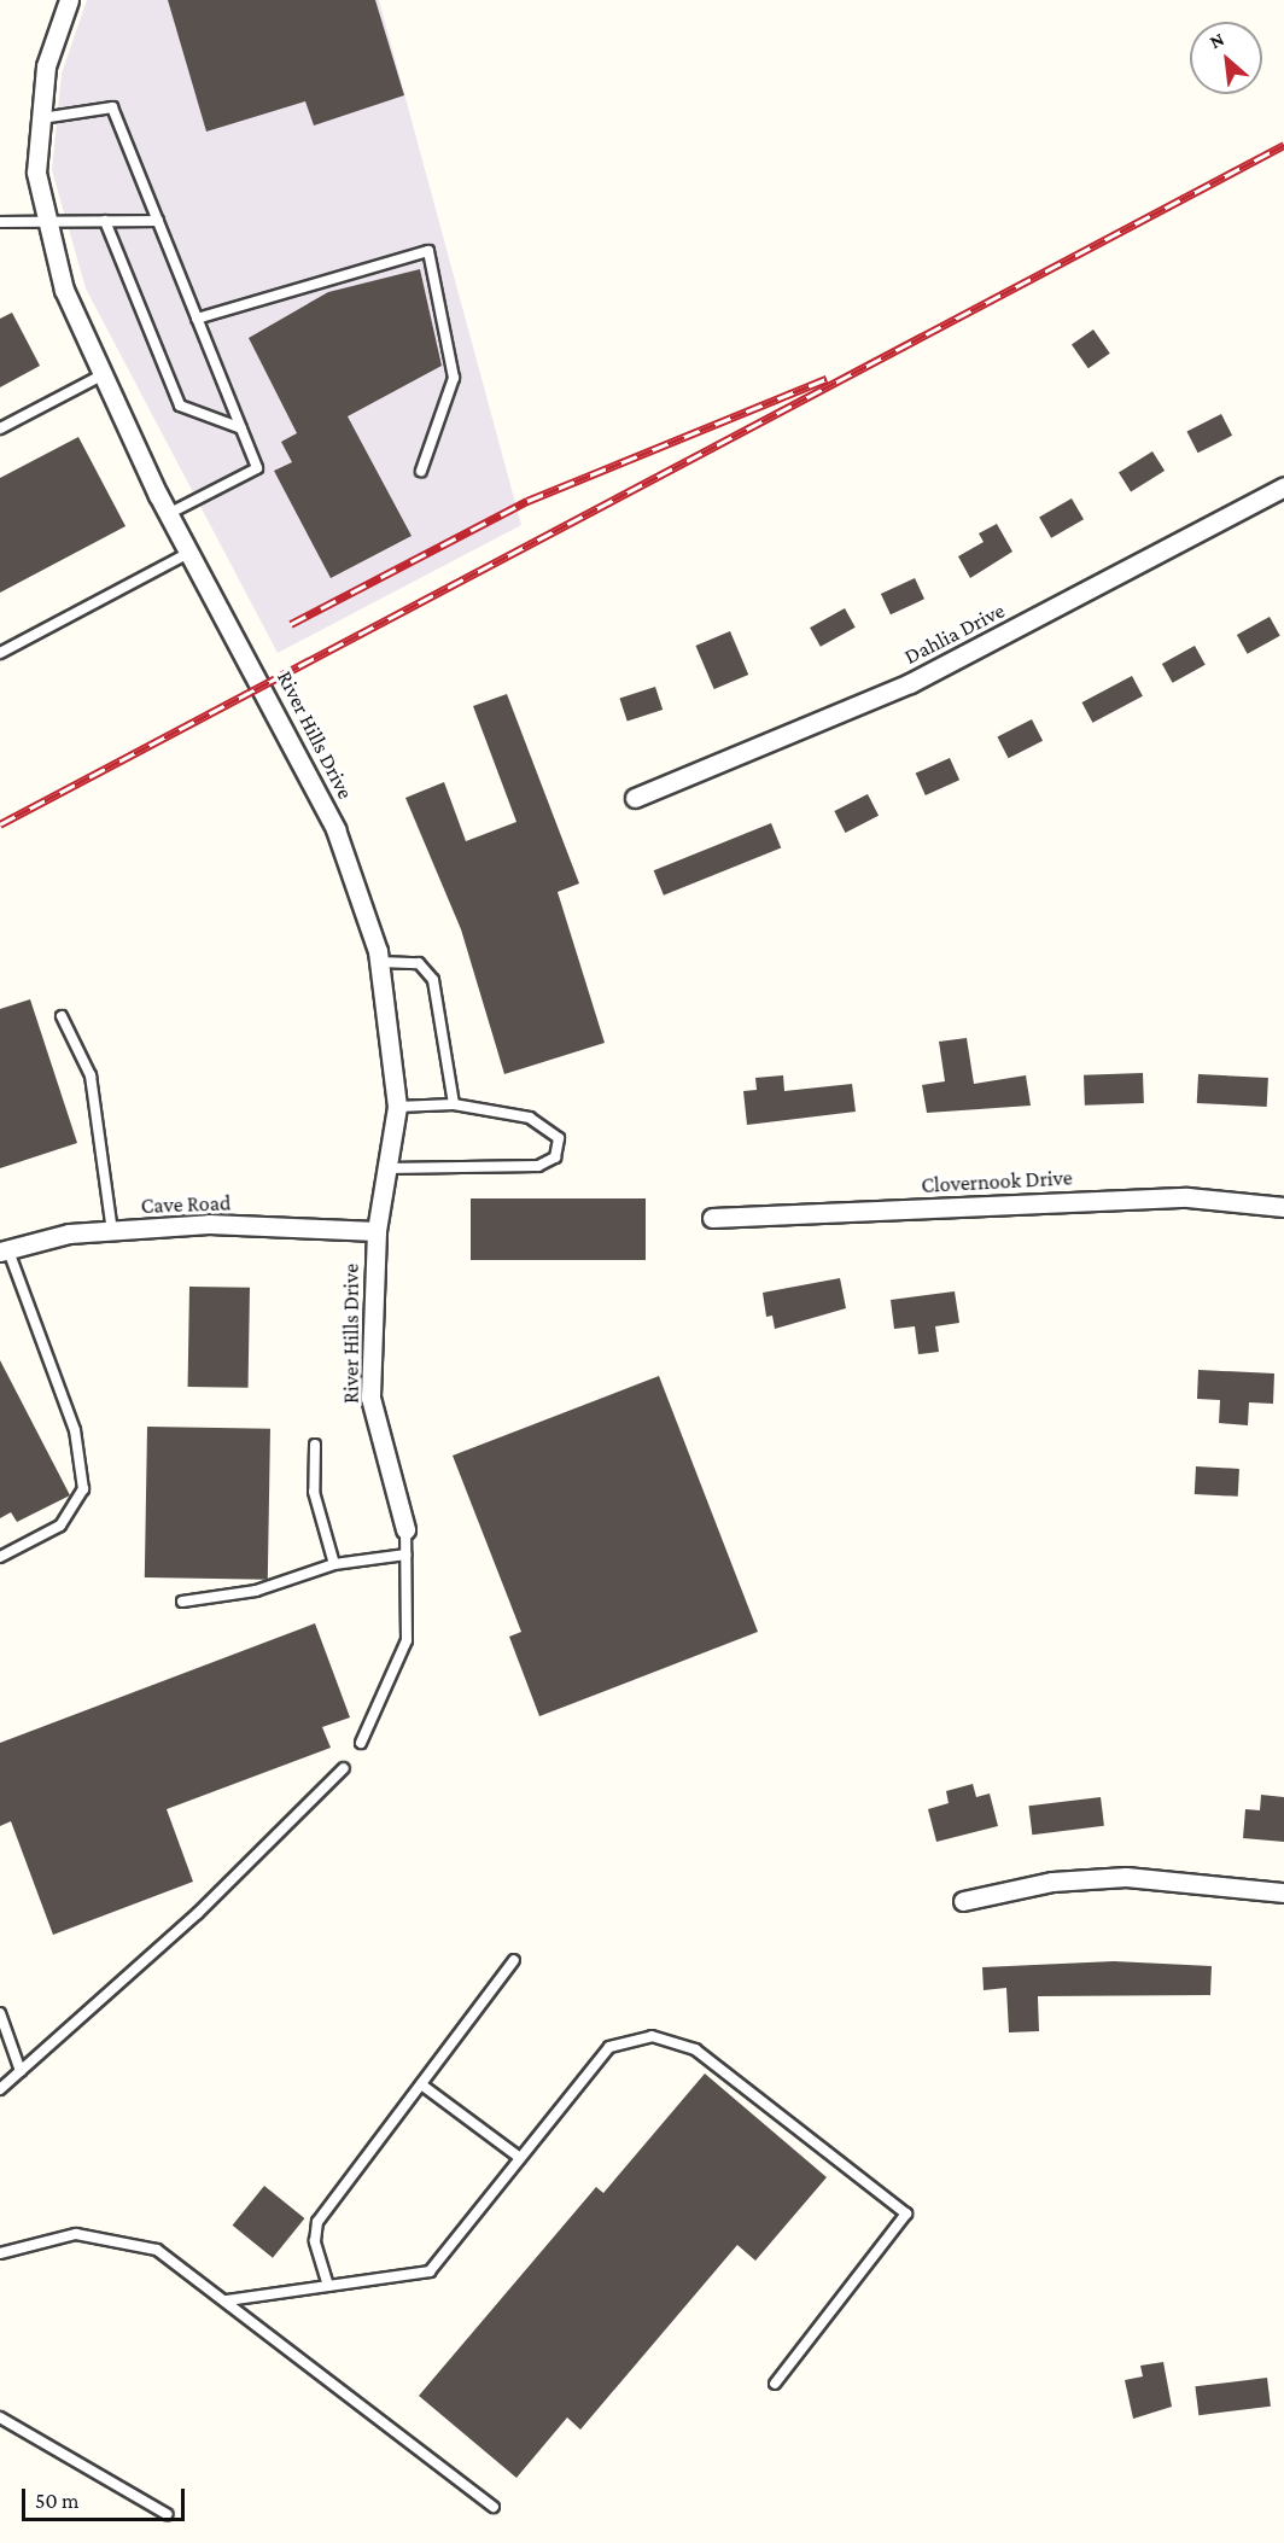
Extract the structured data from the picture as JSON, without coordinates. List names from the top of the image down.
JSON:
{
  "streets": {
    "street": [
      "Dahlia Drive",
      "River Hills Drive",
      "Clovernook Drive",
      "Cave Road"
    ]
  },
  "crossings": [
    ["River Hills Drive", "Cave Road"]
  ],
  "scale_bar": "50 m",
  "north": "top left"
}
